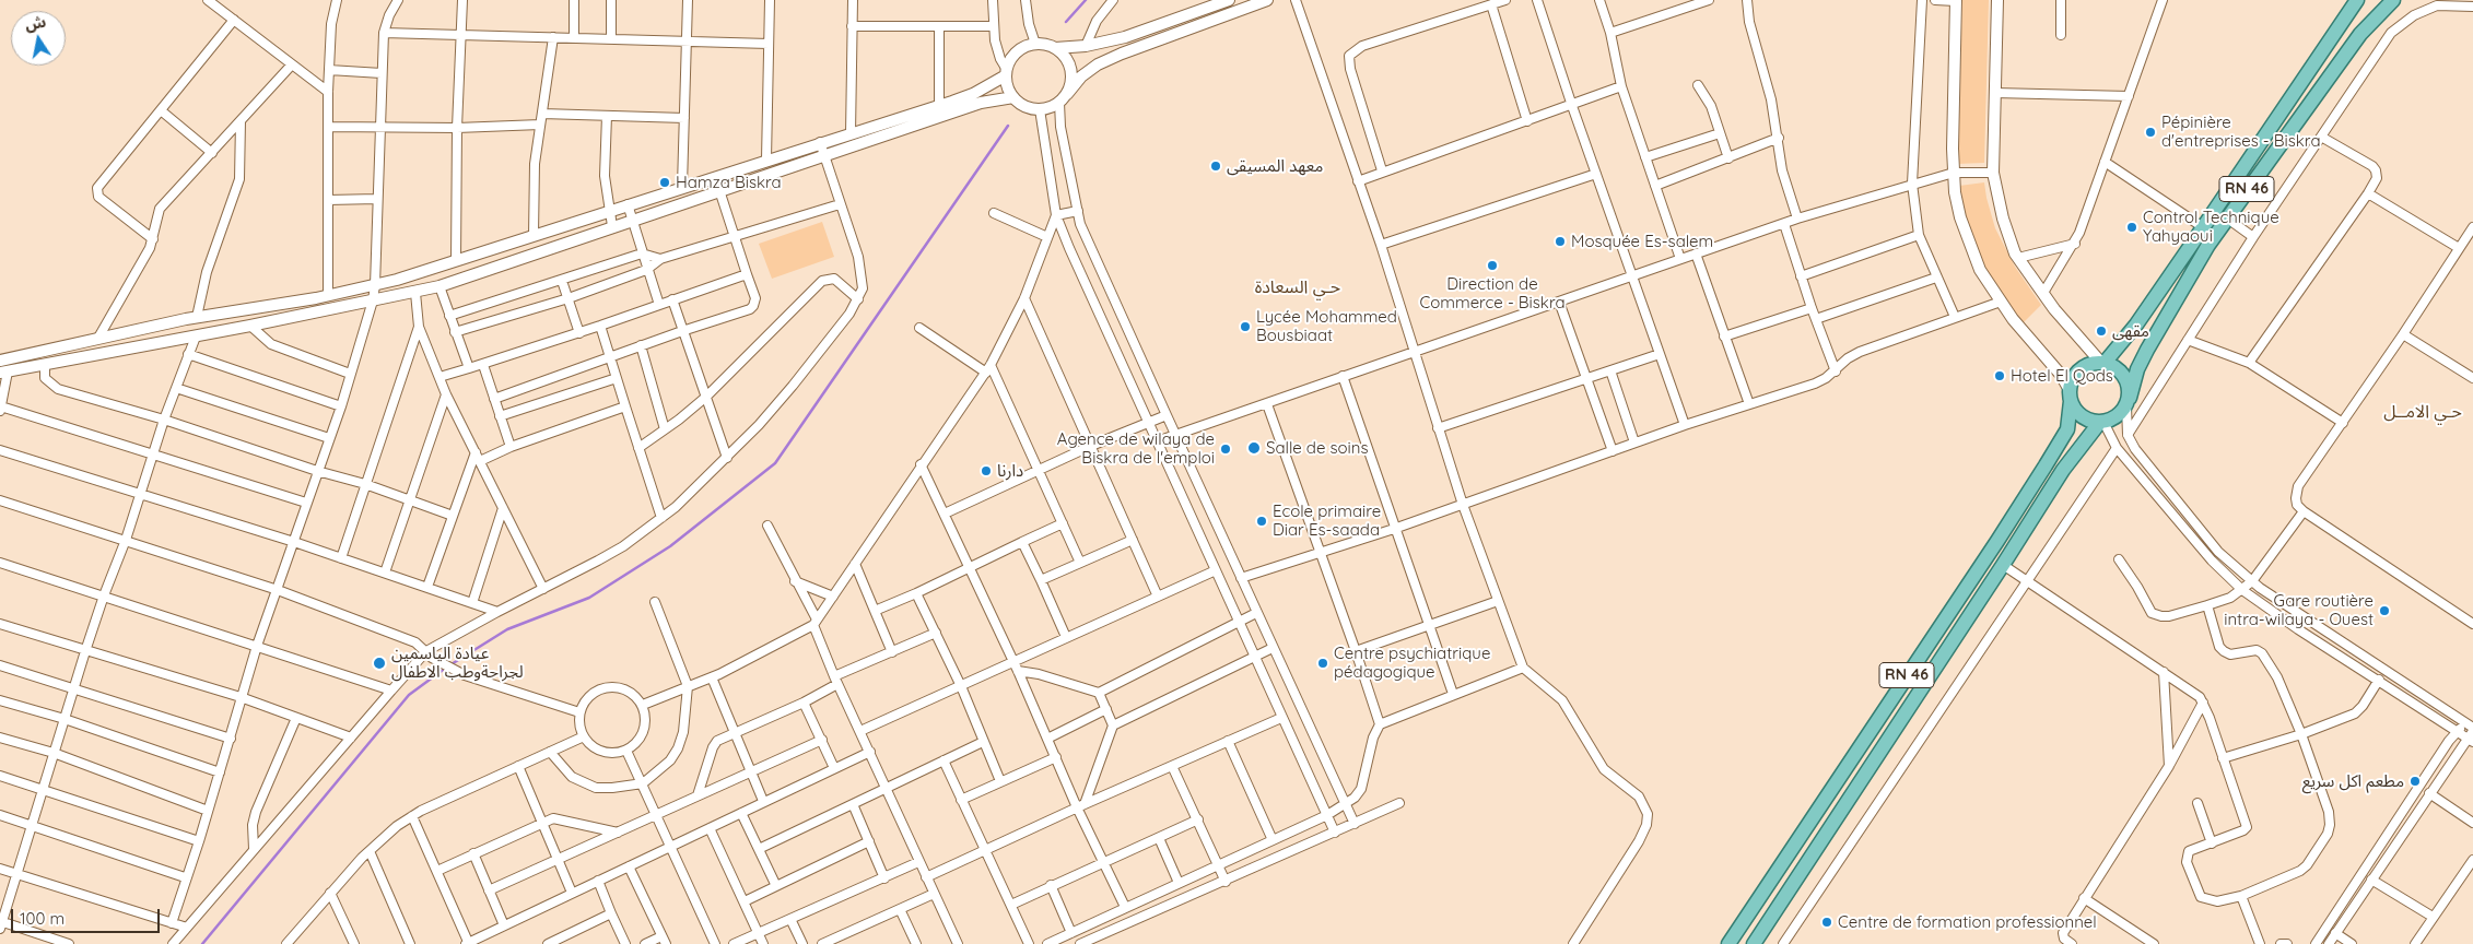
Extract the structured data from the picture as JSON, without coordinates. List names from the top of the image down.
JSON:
{
  "streets": {
    "main road": ["RN 46"]
  },
  "districts": ["حـي السعادة", "حـي الامــل"],
  "places": [
    "Pépinière d'entreprises - Biskra",
    "معهد المسيقى",
    "Hamza Biskra",
    "Control Technique Yahyaoui",
    "Mosquée Es-salem",
    "Direction de Commerce - Biskra",
    "Lycée Mohammed Bousbiaat",
    "مقهى",
    "Hotel El Qods",
    "Salle de soins",
    "Agence de wilaya de Biskra de l'emploi",
    "دارنا",
    "Ecole primaire Diar Es-saada",
    "Gare routière intra-wilaya - Ouest",
    "عيادة الياسمين لجراحةوطب الاطفال",
    "Centre psychiatrique pédagogique",
    "مطعم اكل سريع",
    "Centre de formation professionnel"
  ],
  "scale_bar": "100 m",
  "north": "top"
}
